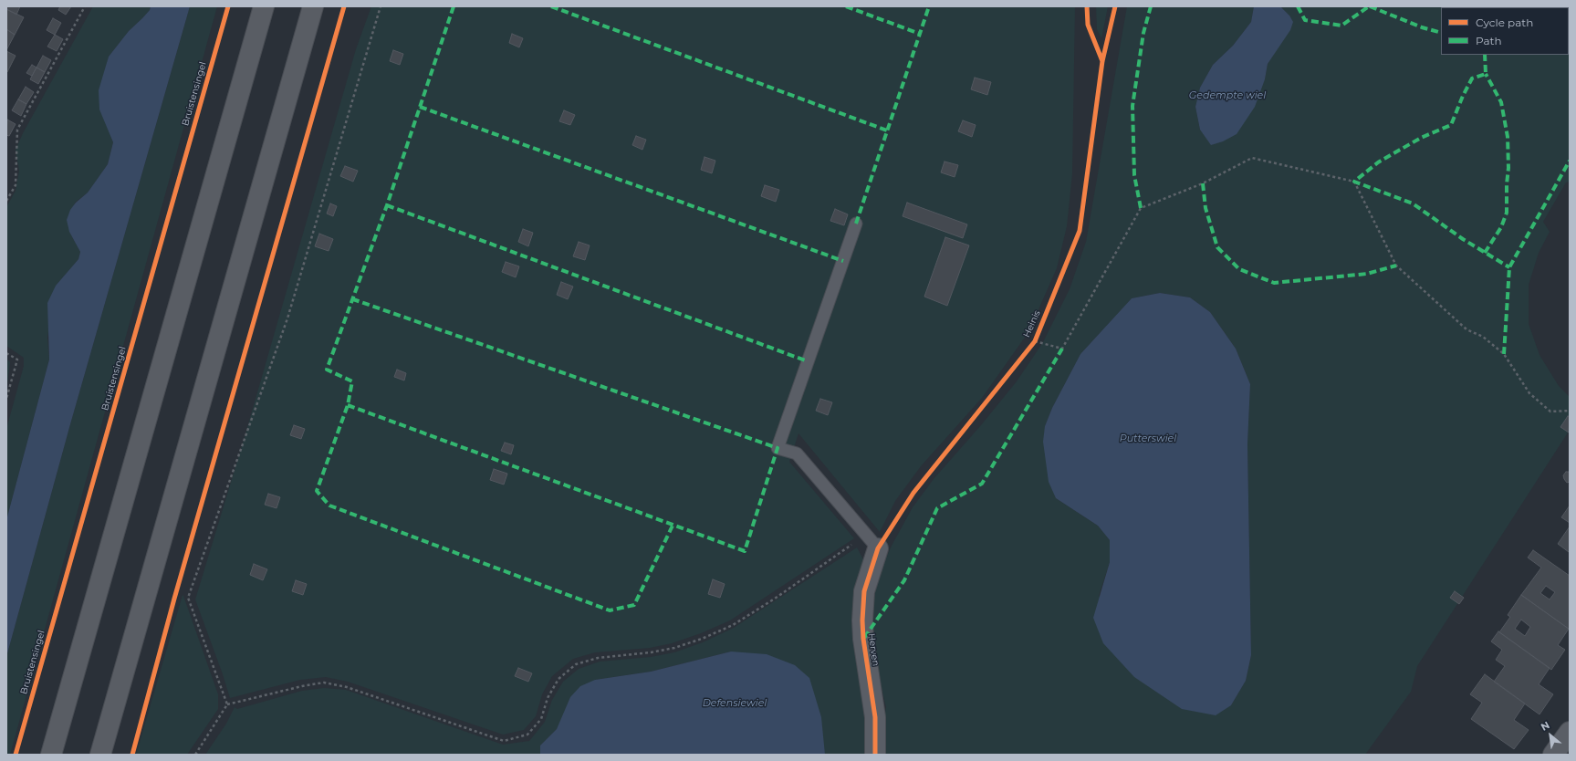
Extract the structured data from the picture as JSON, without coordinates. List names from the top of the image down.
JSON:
{
  "streets": {
    "street": ["Herven"],
    "cycle path": ["Bruistensingel", "Heinis"]
  },
  "water": ["Gedempte wiel", "Putterswiel", "Defensiewiel"],
  "legend": ["Cycle path", "Path"],
  "north": "top left"
}
